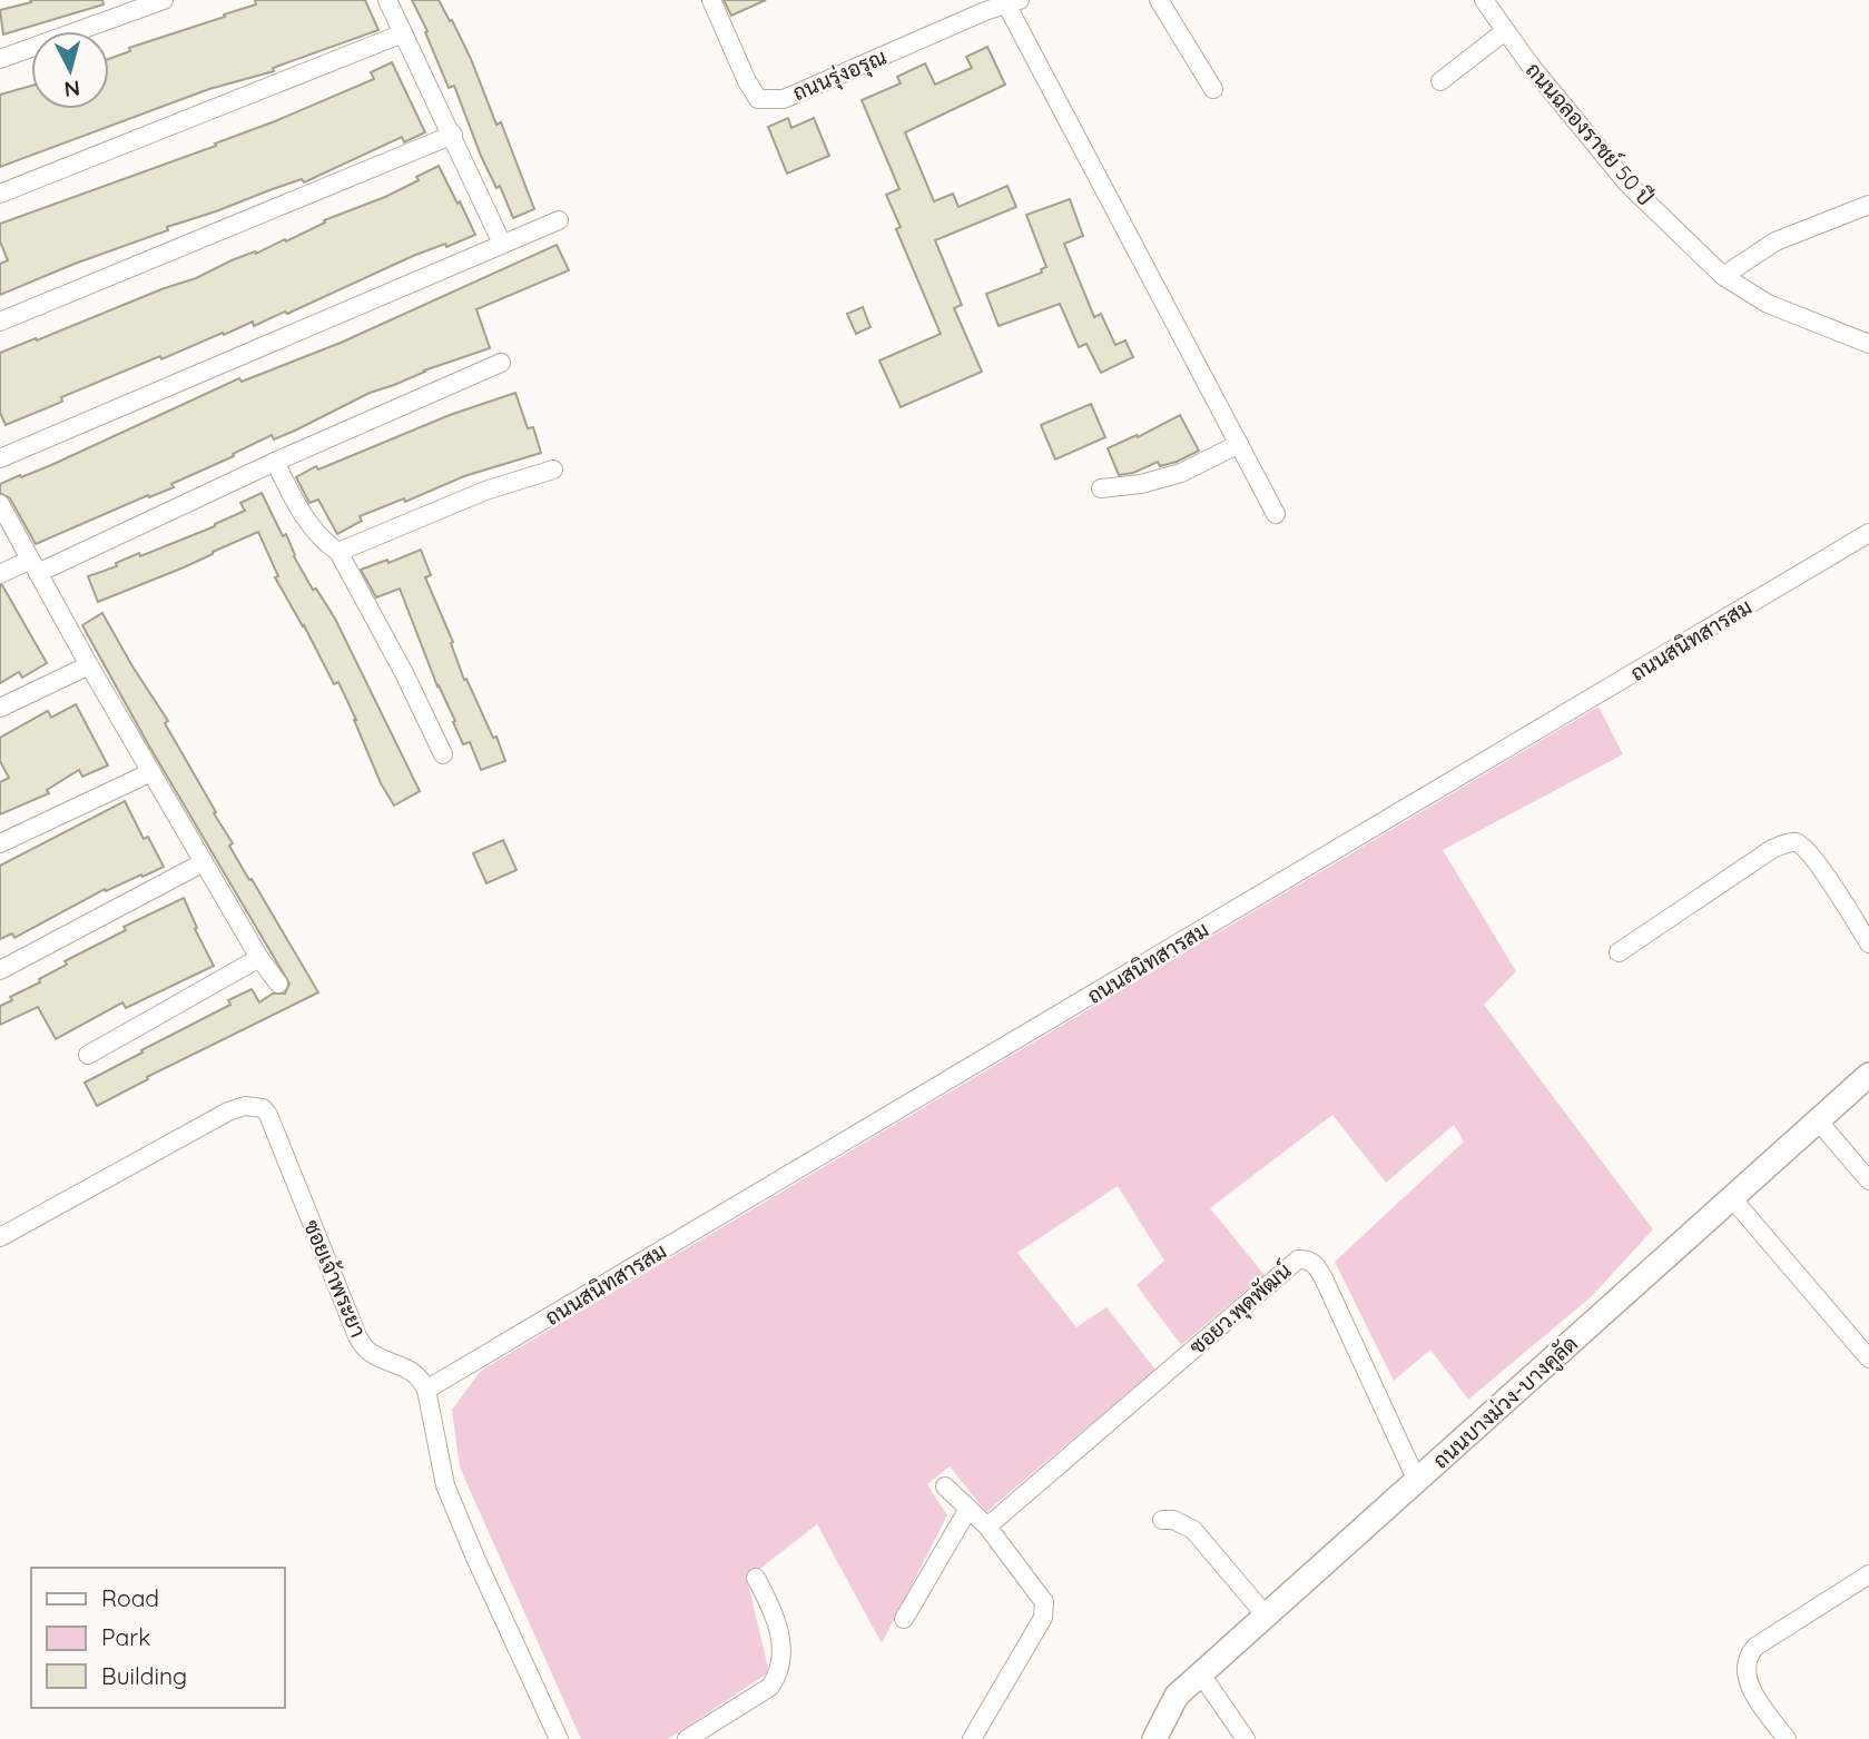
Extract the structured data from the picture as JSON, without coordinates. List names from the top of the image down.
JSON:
{
  "streets": {
    "street": [
      "ถนนรุ่งอรุณ",
      "ถนนฉลองราชย์ 50 ปี",
      "ถนนสนิทสารสม",
      "ซอยเจ้าพระยา",
      "ซอยว.พุดพัฒน์",
      "ถนนบางม่วง-บางคูลัด"
    ]
  },
  "crossings": [
    ["ถนนสนิทสารสม", "ซอยเจ้าพระยา"],
    ["ซอยว.พุดพัฒน์", "ถนนบางม่วง-บางคูลัด"]
  ],
  "legend": ["Road", "Park", "Building"],
  "north": "bottom"
}
